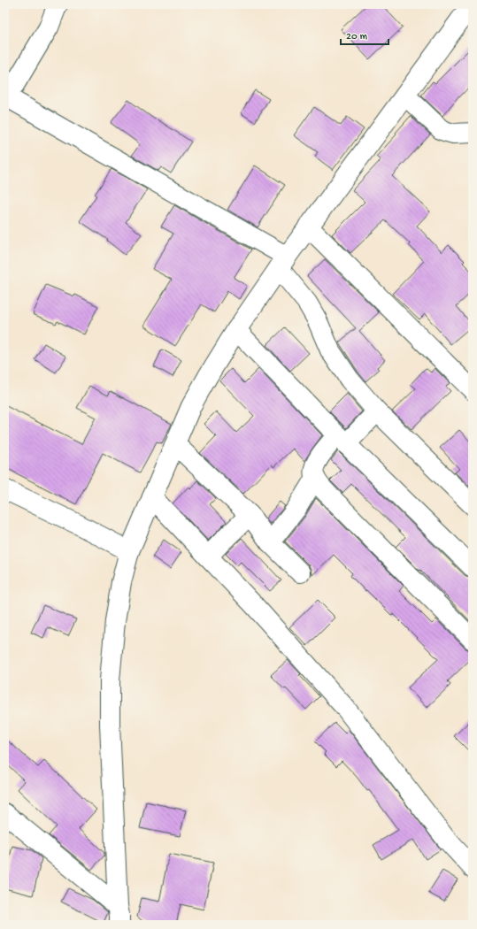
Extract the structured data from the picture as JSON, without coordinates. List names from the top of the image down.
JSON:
{
  "scale_bar": "20 m"
}
